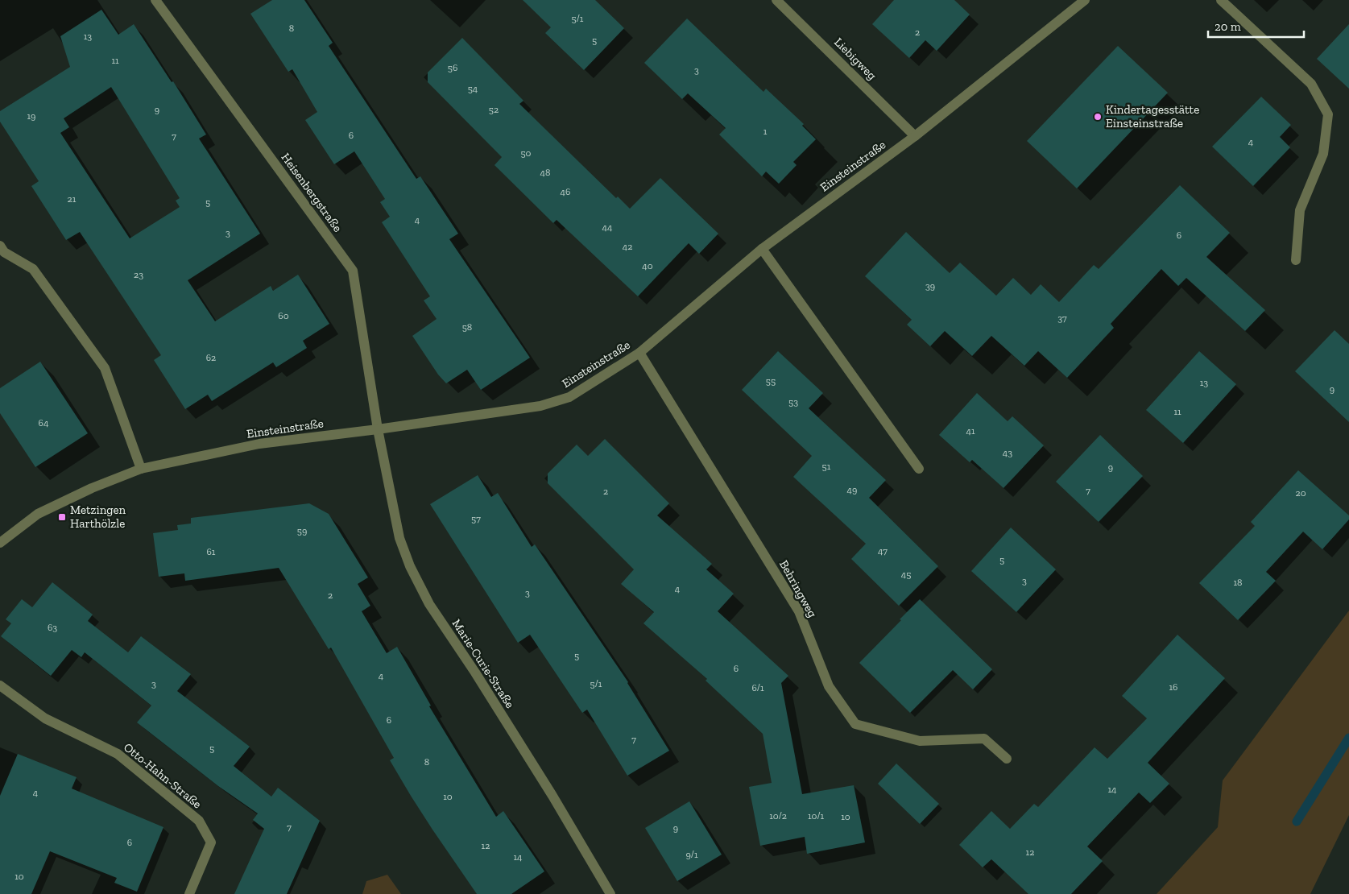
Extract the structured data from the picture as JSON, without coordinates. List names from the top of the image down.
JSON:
{
  "streets": {
    "street": [
      "Liebigweg",
      "Einsteinstraße",
      "Heisenbergstraße",
      "Behringweg",
      "Marie-Curie-Straße",
      "Otto-Hahn-Straße"
    ]
  },
  "crossings": [
    ["Liebigweg", "Einsteinstraße"],
    ["Einsteinstraße", "Heisenbergstraße"],
    ["Einsteinstraße", "Behringweg"],
    ["Einsteinstraße", "Marie-Curie-Straße"],
    ["Heisenbergstraße", "Marie-Curie-Straße"]
  ],
  "places": {
    "other": ["Kindertagesstätte Einsteinstraße"],
    "transit": ["Metzingen Harthölzle"]
  },
  "house_numbers": [
    "5/1",
    "8",
    "2",
    "13",
    "5",
    "11",
    "56",
    "3",
    "54",
    "9",
    "52",
    "19",
    "1",
    "6",
    "7",
    "4",
    "50",
    "48",
    "46",
    "21",
    "5",
    "4",
    "44",
    "3",
    "6",
    "42",
    "40",
    "23",
    "39",
    "60",
    "37",
    "58",
    "62",
    "55",
    "13",
    "9",
    "53",
    "11",
    "64",
    "41",
    "43",
    "51",
    "9",
    "49",
    "7",
    "2",
    "20",
    "57",
    "59",
    "47",
    "61",
    "5",
    "45",
    "3",
    "18",
    "4",
    "3",
    "2",
    "63",
    "5",
    "6",
    "4",
    "3",
    "5/1",
    "16",
    "6/1",
    "6",
    "7",
    "5",
    "8",
    "14",
    "4",
    "10",
    "10/2",
    "10/1",
    "10",
    "7",
    "9",
    "6",
    "12",
    "12",
    "9/1",
    "14",
    "10"
  ],
  "scale_bar": "20 m"
}
